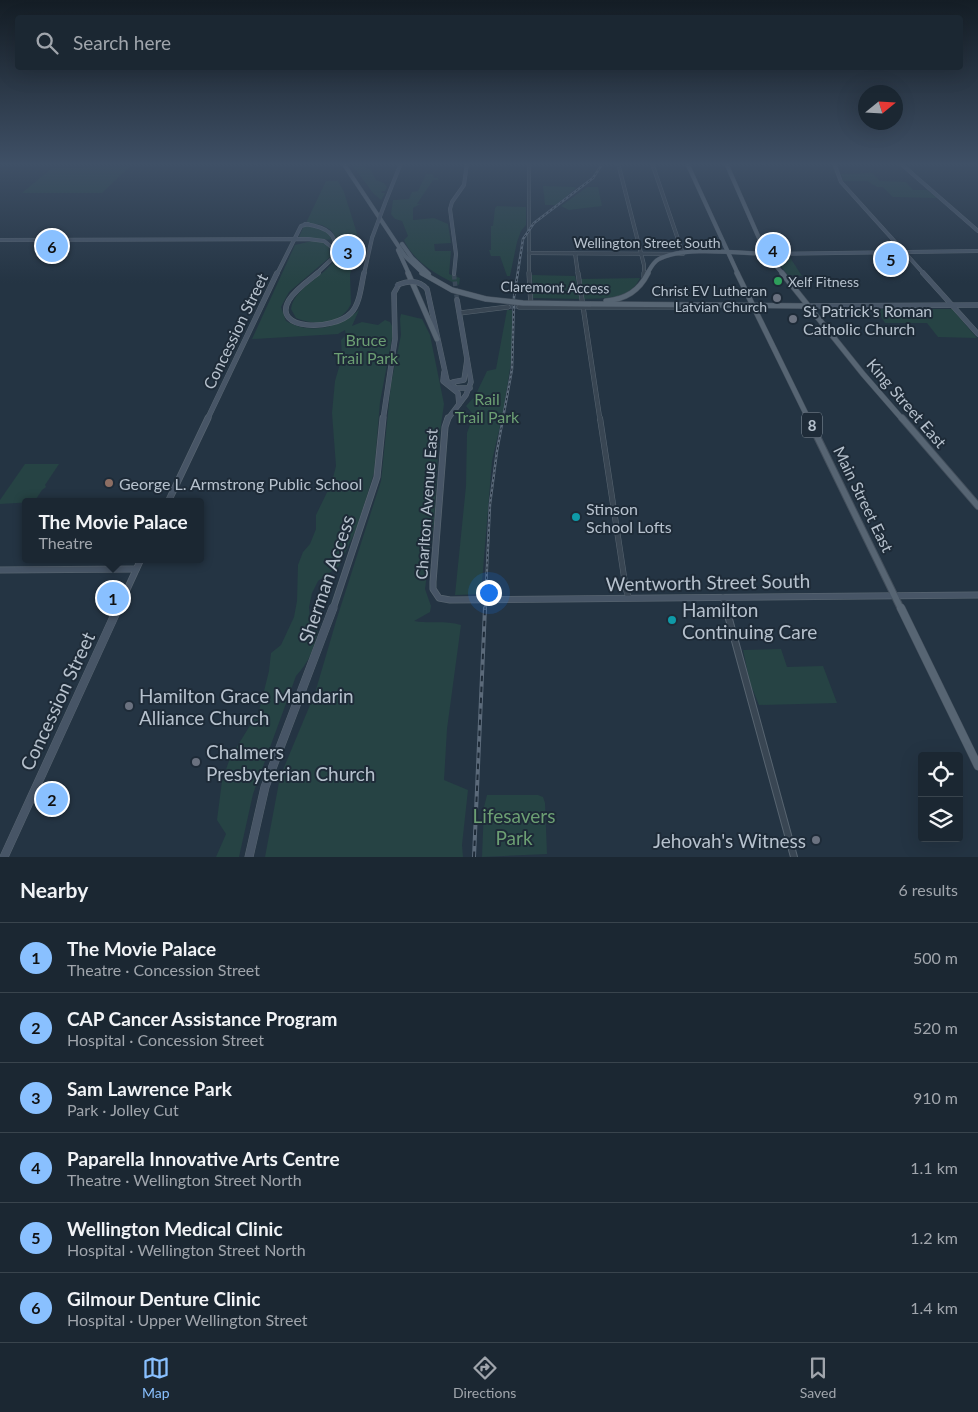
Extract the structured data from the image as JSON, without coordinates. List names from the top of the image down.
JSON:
{
  "streets": {
    "main road": [
      "Wellington Street South",
      "Claremont Access",
      "Concession Street",
      "King Street East",
      "8",
      "Main Street East",
      "Charlton Avenue East",
      "Sherman Access",
      "Wentworth Street South"
    ]
  },
  "crossings": [
    ["Wellington Street South", "Claremont Access"],
    ["Wellington Street South", "King Street East"],
    ["Wellington Street South", "Main Street East"],
    ["Claremont Access", "King Street East"],
    ["Claremont Access", "Main Street East"],
    ["Main Street East", "Wentworth Street South"],
    ["Charlton Avenue East", "Sherman Access"],
    ["Charlton Avenue East", "Wentworth Street South"]
  ],
  "parks": ["Bruce Trail Park", "Rail Trail Park", "Lifesavers Park"],
  "places": [
    "Xelf Fitness",
    "Christ EV Lutheran Latvian Church",
    "St Patrick's Roman Catholic Church",
    "George L. Armstrong Public School",
    "Stinson School Lofts",
    "Hamilton Continuing Care",
    "Hamilton Grace Mandarin Alliance Church",
    "Chalmers Presbyterian Church",
    "Jehovah's Witness"
  ],
  "north": "right",
  "page": {
    "search": "Search here",
    "pins": [
      "6",
      "4",
      "3",
      "5",
      "1",
      "2"
    ],
    "popup": ["The Movie Palace", "Theatre"],
    "heading": ["Nearby", "6 results"],
    "list": [
      {
        "mark": "1",
        "name": "The Movie Palace",
        "note": "Theatre · Concession Street",
        "value": "500 m"
      },
      {
        "mark": "2",
        "name": "CAP Cancer Assistance Program",
        "note": "Hospital · Concession Street",
        "value": "520 m"
      },
      {
        "mark": "3",
        "name": "Sam Lawrence Park",
        "note": "Park · Jolley Cut",
        "value": "910 m"
      },
      {
        "mark": "4",
        "name": "Paparella Innovative Arts Centre",
        "note": "Theatre · Wellington Street North",
        "value": "1.1 km"
      },
      {
        "mark": "5",
        "name": "Wellington Medical Clinic",
        "note": "Hospital · Wellington Street North",
        "value": "1.2 km"
      },
      {
        "mark": "6",
        "name": "Gilmour Denture Clinic",
        "note": "Hospital · Upper Wellington Street",
        "value": "1.4 km"
      }
    ],
    "nav": ["Map", "Directions", "Saved"]
  }
}
